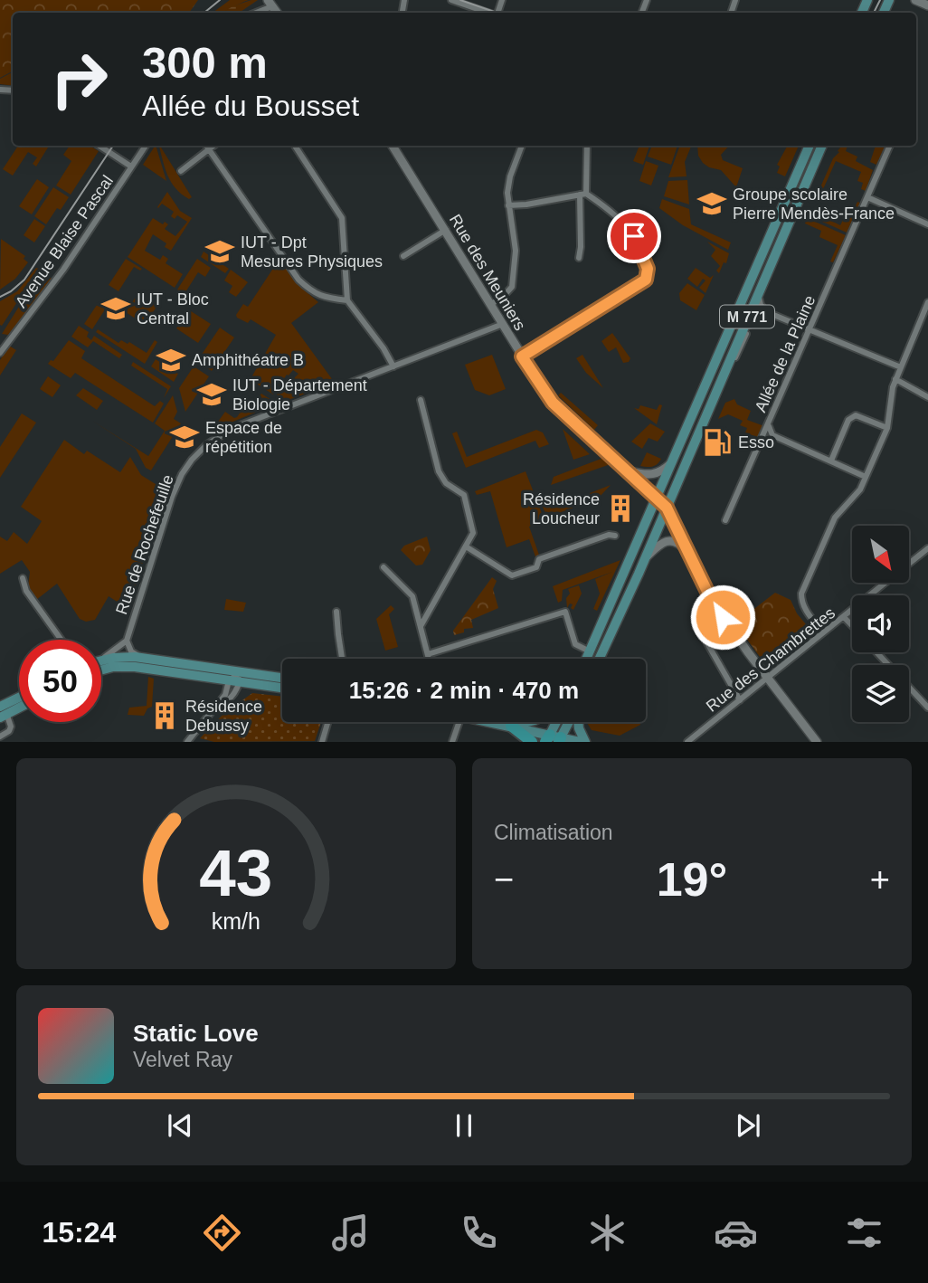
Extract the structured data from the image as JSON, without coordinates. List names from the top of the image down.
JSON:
{
  "streets": {
    "main road": ["Rue des Meuniers", "M 771"],
    "street": [
      "Avenue Blaise Pascal",
      "Allée de la Plaine",
      "Rue de Rochefeuille",
      "Rue des Chambrettes"
    ]
  },
  "crossings": [
    ["Rue des Meuniers", "M 771"],
    ["Rue des Meuniers", "Rue de Rochefeuille"],
    ["Rue des Meuniers", "Rue des Chambrettes"]
  ],
  "places": {
    "school or university": [
      "Groupe scolaire Pierre Mendès-France",
      "IUT - Dpt Mesures Physiques",
      "IUT - Bloc Central",
      "Amphithéatre B",
      "IUT - Département Biologie",
      "Espace de répétition"
    ],
    "fuel station": ["Esso"],
    "building": ["Résidence Loucheur", "Résidence Debussy"]
  },
  "north": "bottom right",
  "page": {
    "turn": ["300 m", "Allée du Bousset"],
    "limit": "50",
    "trip": "15:26 · 2 min · 470 m",
    "tile": "Climatisation",
    "heat": ["−", "19°", "+"],
    "song": ["Static Love", "Velvet Ray"],
    "tabs": "15:24",
    "gauge": ["43", "km/h"]
  }
}
